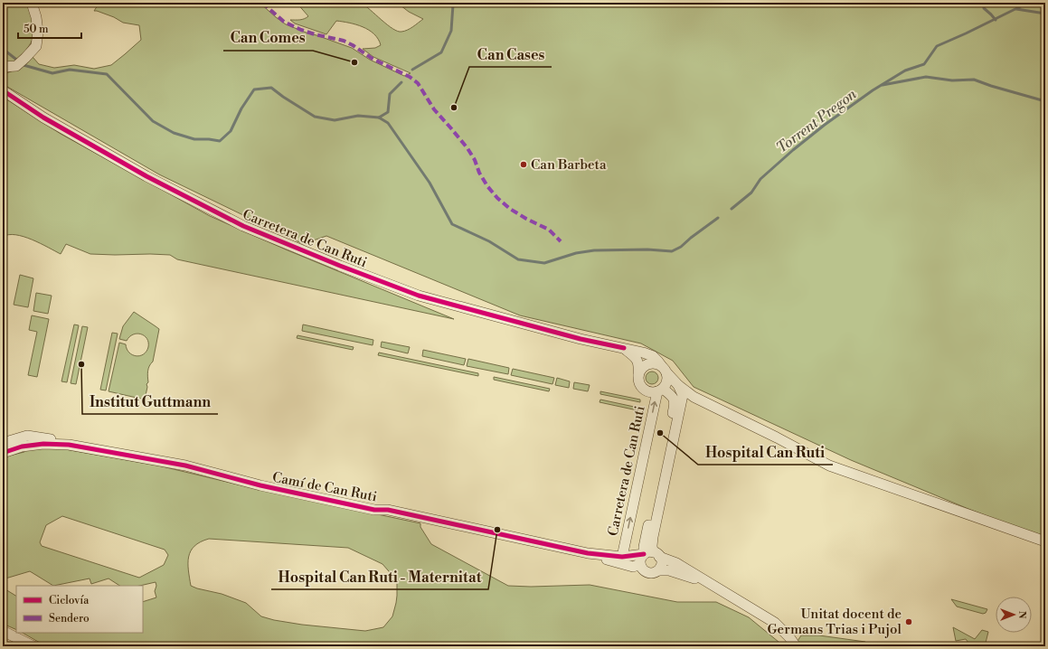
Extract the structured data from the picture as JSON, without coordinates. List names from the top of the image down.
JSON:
{
  "streets": {
    "street": ["Carretera de Can Ruti", "Camí de Can Ruti"]
  },
  "crossings": [
    ["Carretera de Can Ruti", "Camí de Can Ruti"]
  ],
  "water": ["Torrent Pregon"],
  "places": [
    "Can Comes",
    "Can Cases",
    "Can Barbeta",
    "Institut Guttmann",
    "Hospital Can Ruti",
    "Hospital Can Ruti - Maternitat",
    "Unitat docent de Germans Trias i Pujol"
  ],
  "legend": ["Ciclovía", "Sendero"],
  "scale_bar": "50 m",
  "north": "right"
}
